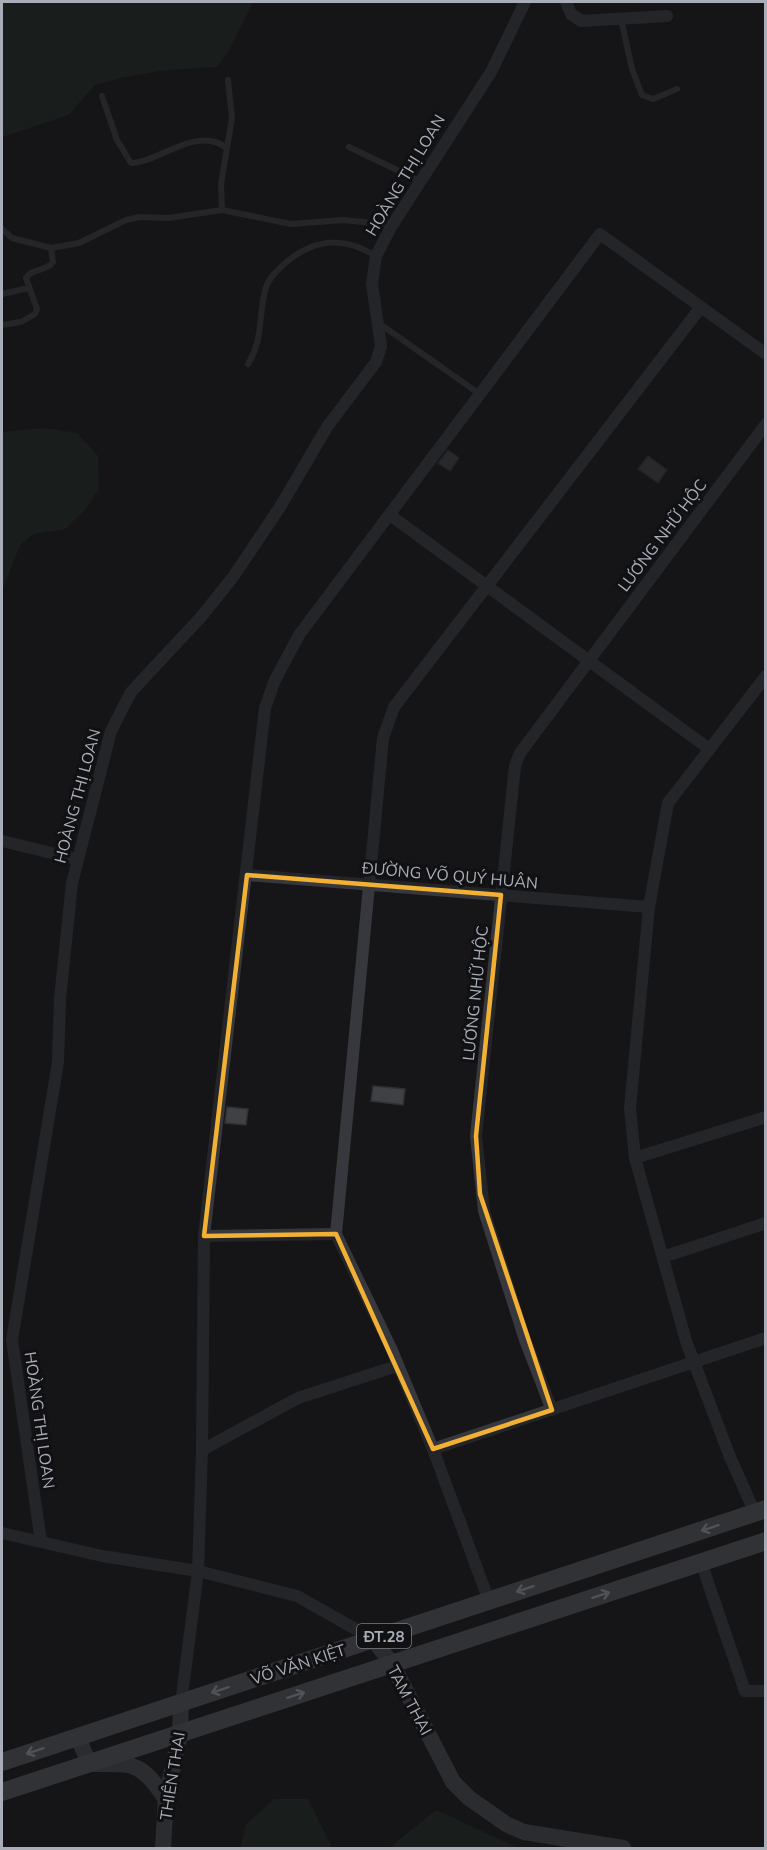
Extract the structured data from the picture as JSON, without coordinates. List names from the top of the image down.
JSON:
{
  "streets": {
    "main road": ["ĐT.28", "VÕ VĂN KIỆT"],
    "street": [
      "HOÀNG THỊ LOAN",
      "LƯƠNG NHỮ HỘC",
      "ĐƯỜNG VÕ QUÝ HUÂN",
      "TAM THAI",
      "THIÊN THAI"
    ]
  },
  "crossings": [
    ["HOÀNG THỊ LOAN", "TAM THAI"],
    ["LƯƠNG NHỮ HỘC", "ĐƯỜNG VÕ QUÝ HUÂN"],
    ["VÕ VĂN KIỆT", "TAM THAI"],
    ["VÕ VĂN KIỆT", "THIÊN THAI"]
  ]
}
